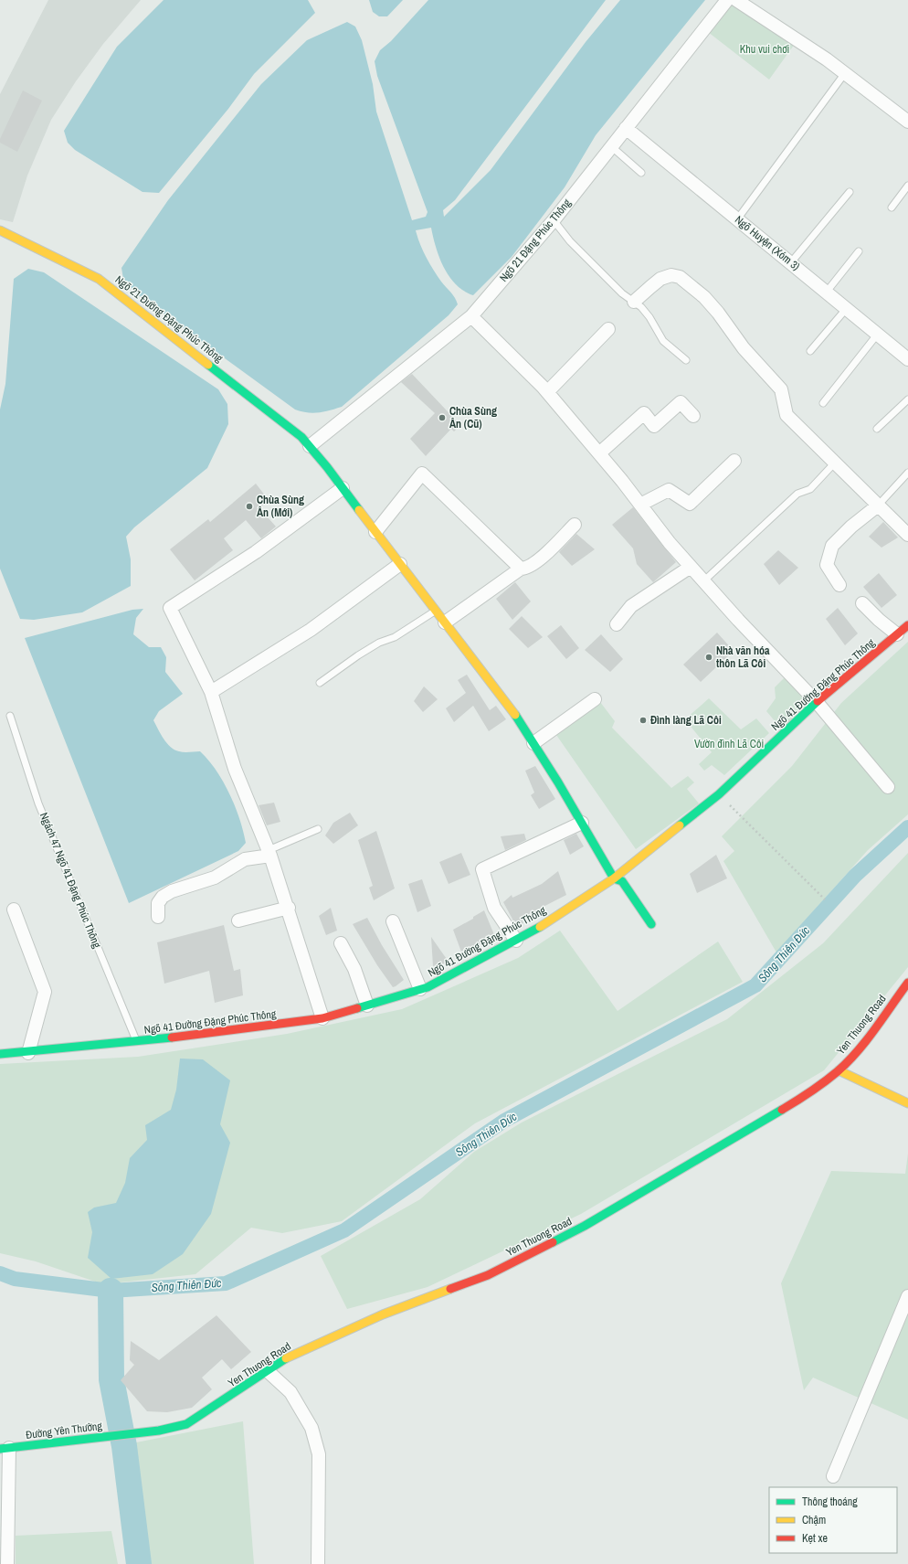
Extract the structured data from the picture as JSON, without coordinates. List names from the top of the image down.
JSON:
{
  "streets": {
    "street": [
      "Ngõ 21 Đặng Phúc Thông",
      "Ngõ Huyện (Xóm 3)",
      "Ngõ 21 Đường Đặng Phúc Thông",
      "Ngõ 41 Đường Đặng Phúc Thông",
      "Yen Thuong Road",
      "Đường Yên Thường"
    ],
    "lane": ["Ngách 47 Ngõ 41 Đặng Phúc Thông"]
  },
  "crossings": [
    ["Ngõ 21 Đặng Phúc Thông", "Ngõ Huyện (Xóm 3)"],
    ["Ngõ 21 Đặng Phúc Thông", "Ngõ 21 Đường Đặng Phúc Thông"],
    ["Ngõ 21 Đường Đặng Phúc Thông", "Ngõ 41 Đường Đặng Phúc Thông"],
    ["Ngõ 41 Đường Đặng Phúc Thông", "Ngách 47 Ngõ 41 Đặng Phúc Thông"],
    ["Yen Thuong Road", "Đường Yên Thường"]
  ],
  "water": ["Sông Thiên Đức"],
  "parks": ["Khu vui chơi", "Vườn đình Lã Côi"],
  "places": [
    "Chùa Sùng Ân (Cũ)",
    "Chùa Sùng Ân (Mới)",
    "Nhà văn hóa thôn Lã Côi",
    "Đình làng Lã Côi"
  ],
  "legend": ["Thông thoáng", "Chậm", "Kẹt xe"]
}
